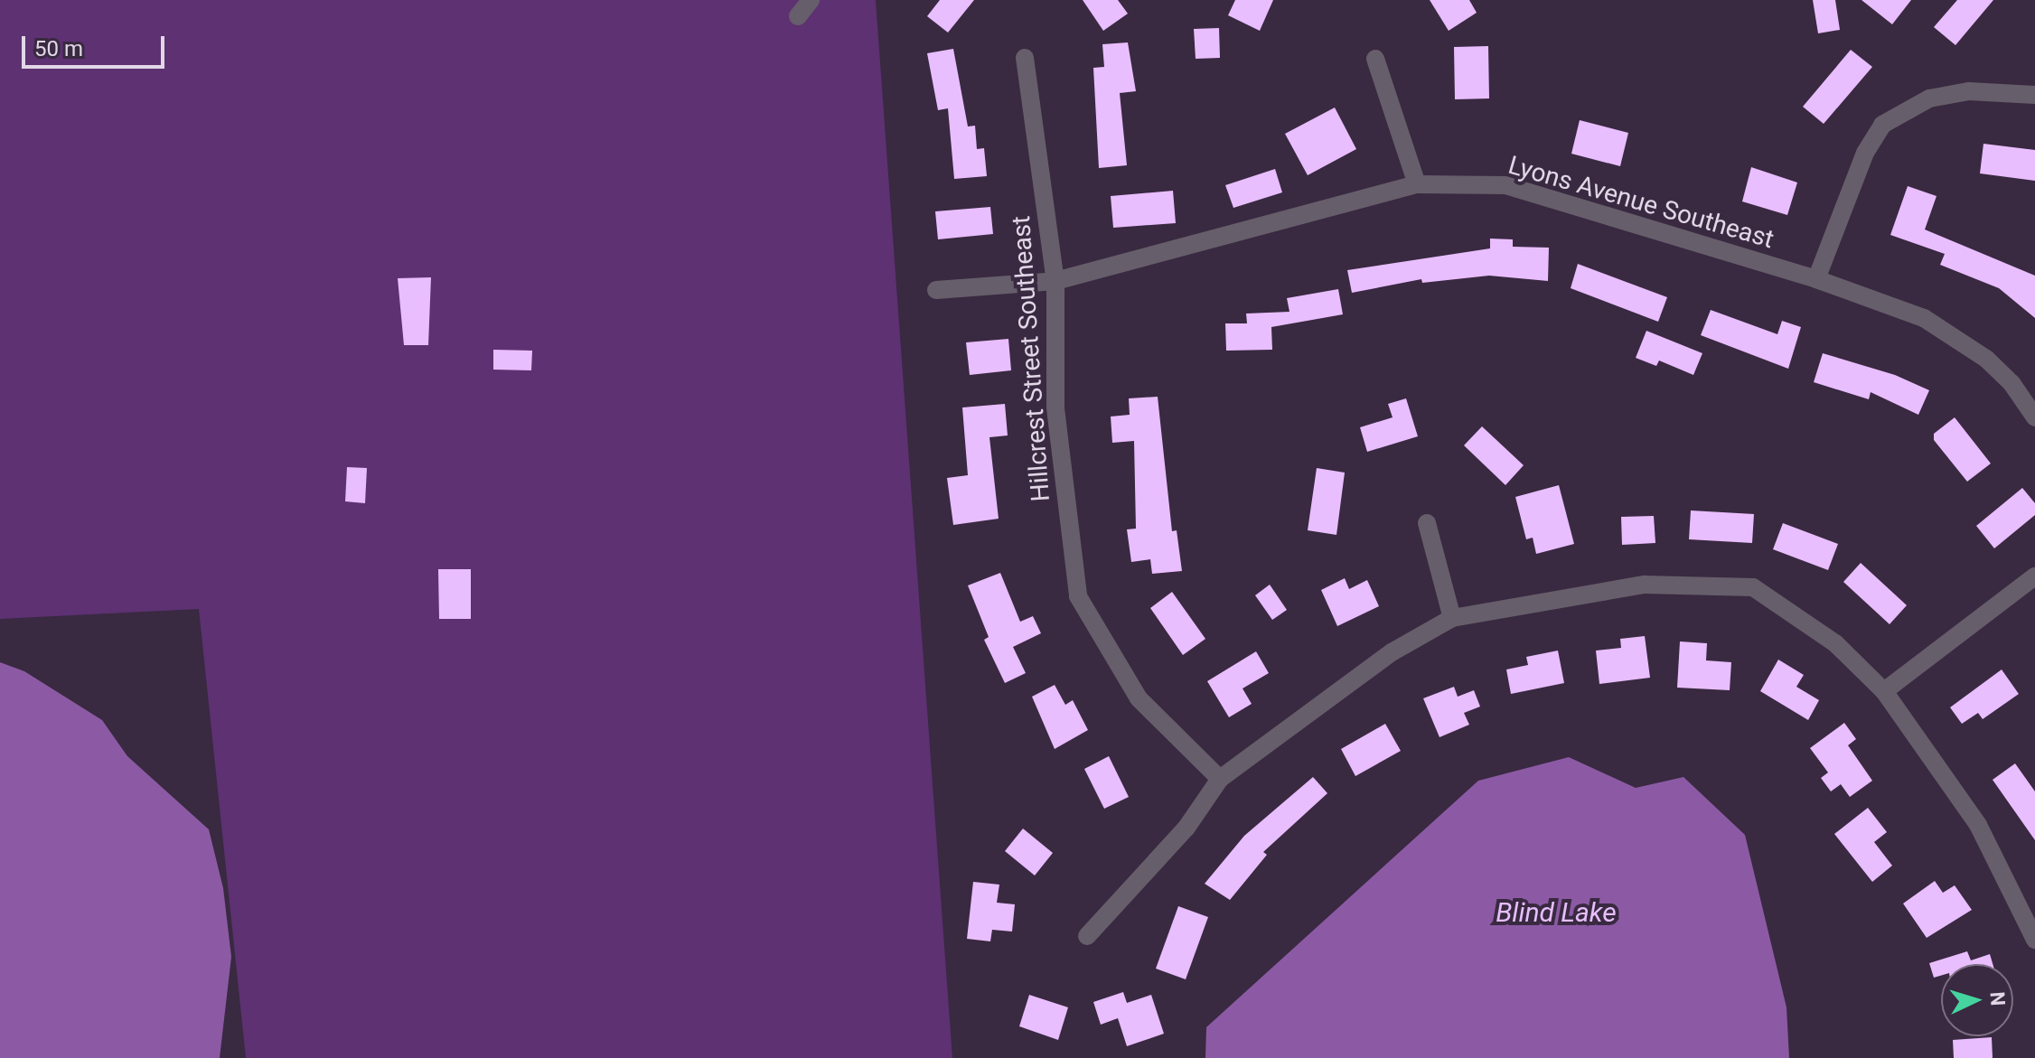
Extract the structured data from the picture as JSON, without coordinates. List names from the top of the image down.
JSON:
{
  "streets": {
    "street": ["Lyons Avenue Southeast", "Hillcrest Street Southeast"]
  },
  "crossings": [
    ["Lyons Avenue Southeast", "Hillcrest Street Southeast"]
  ],
  "water": ["Blind Lake"],
  "scale_bar": "50 m",
  "north": "right"
}
